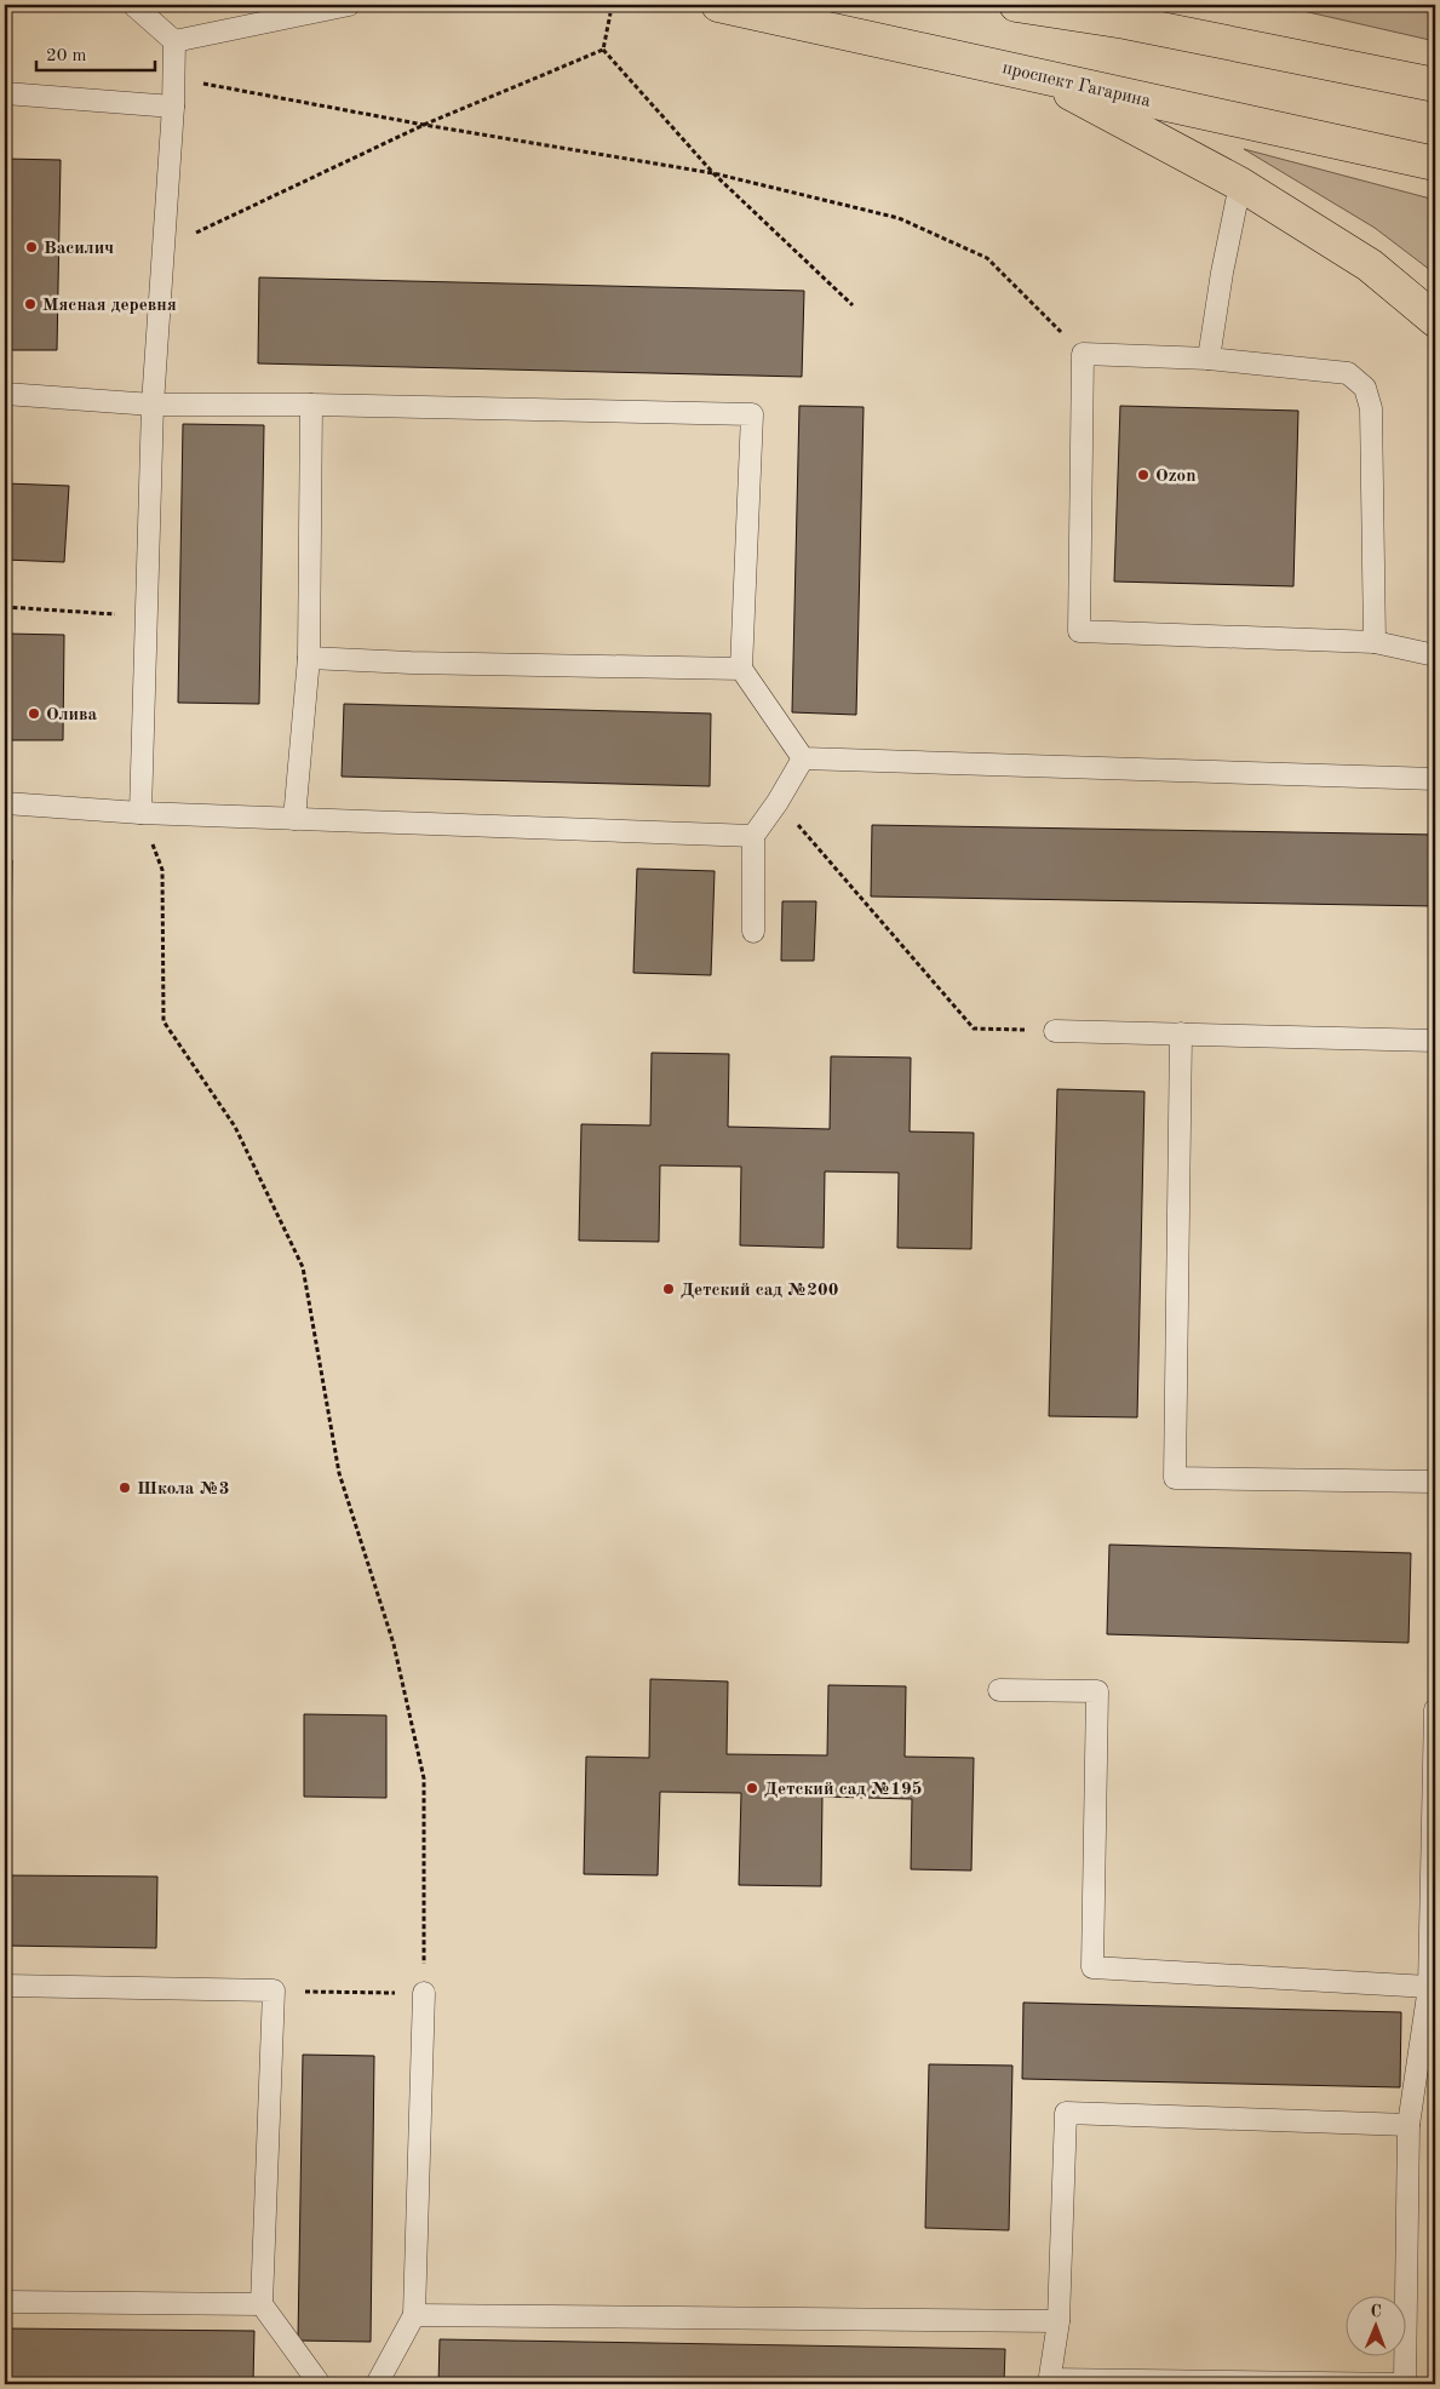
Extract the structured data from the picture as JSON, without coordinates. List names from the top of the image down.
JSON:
{
  "streets": {
    "main road": ["проспект Гагарина"]
  },
  "places": [
    "Василич",
    "Мясная деревня",
    "Ozon",
    "Олива",
    "Детский сад №200",
    "Школа №3",
    "Детский сад №195"
  ],
  "scale_bar": "20 m",
  "north": "top"
}
